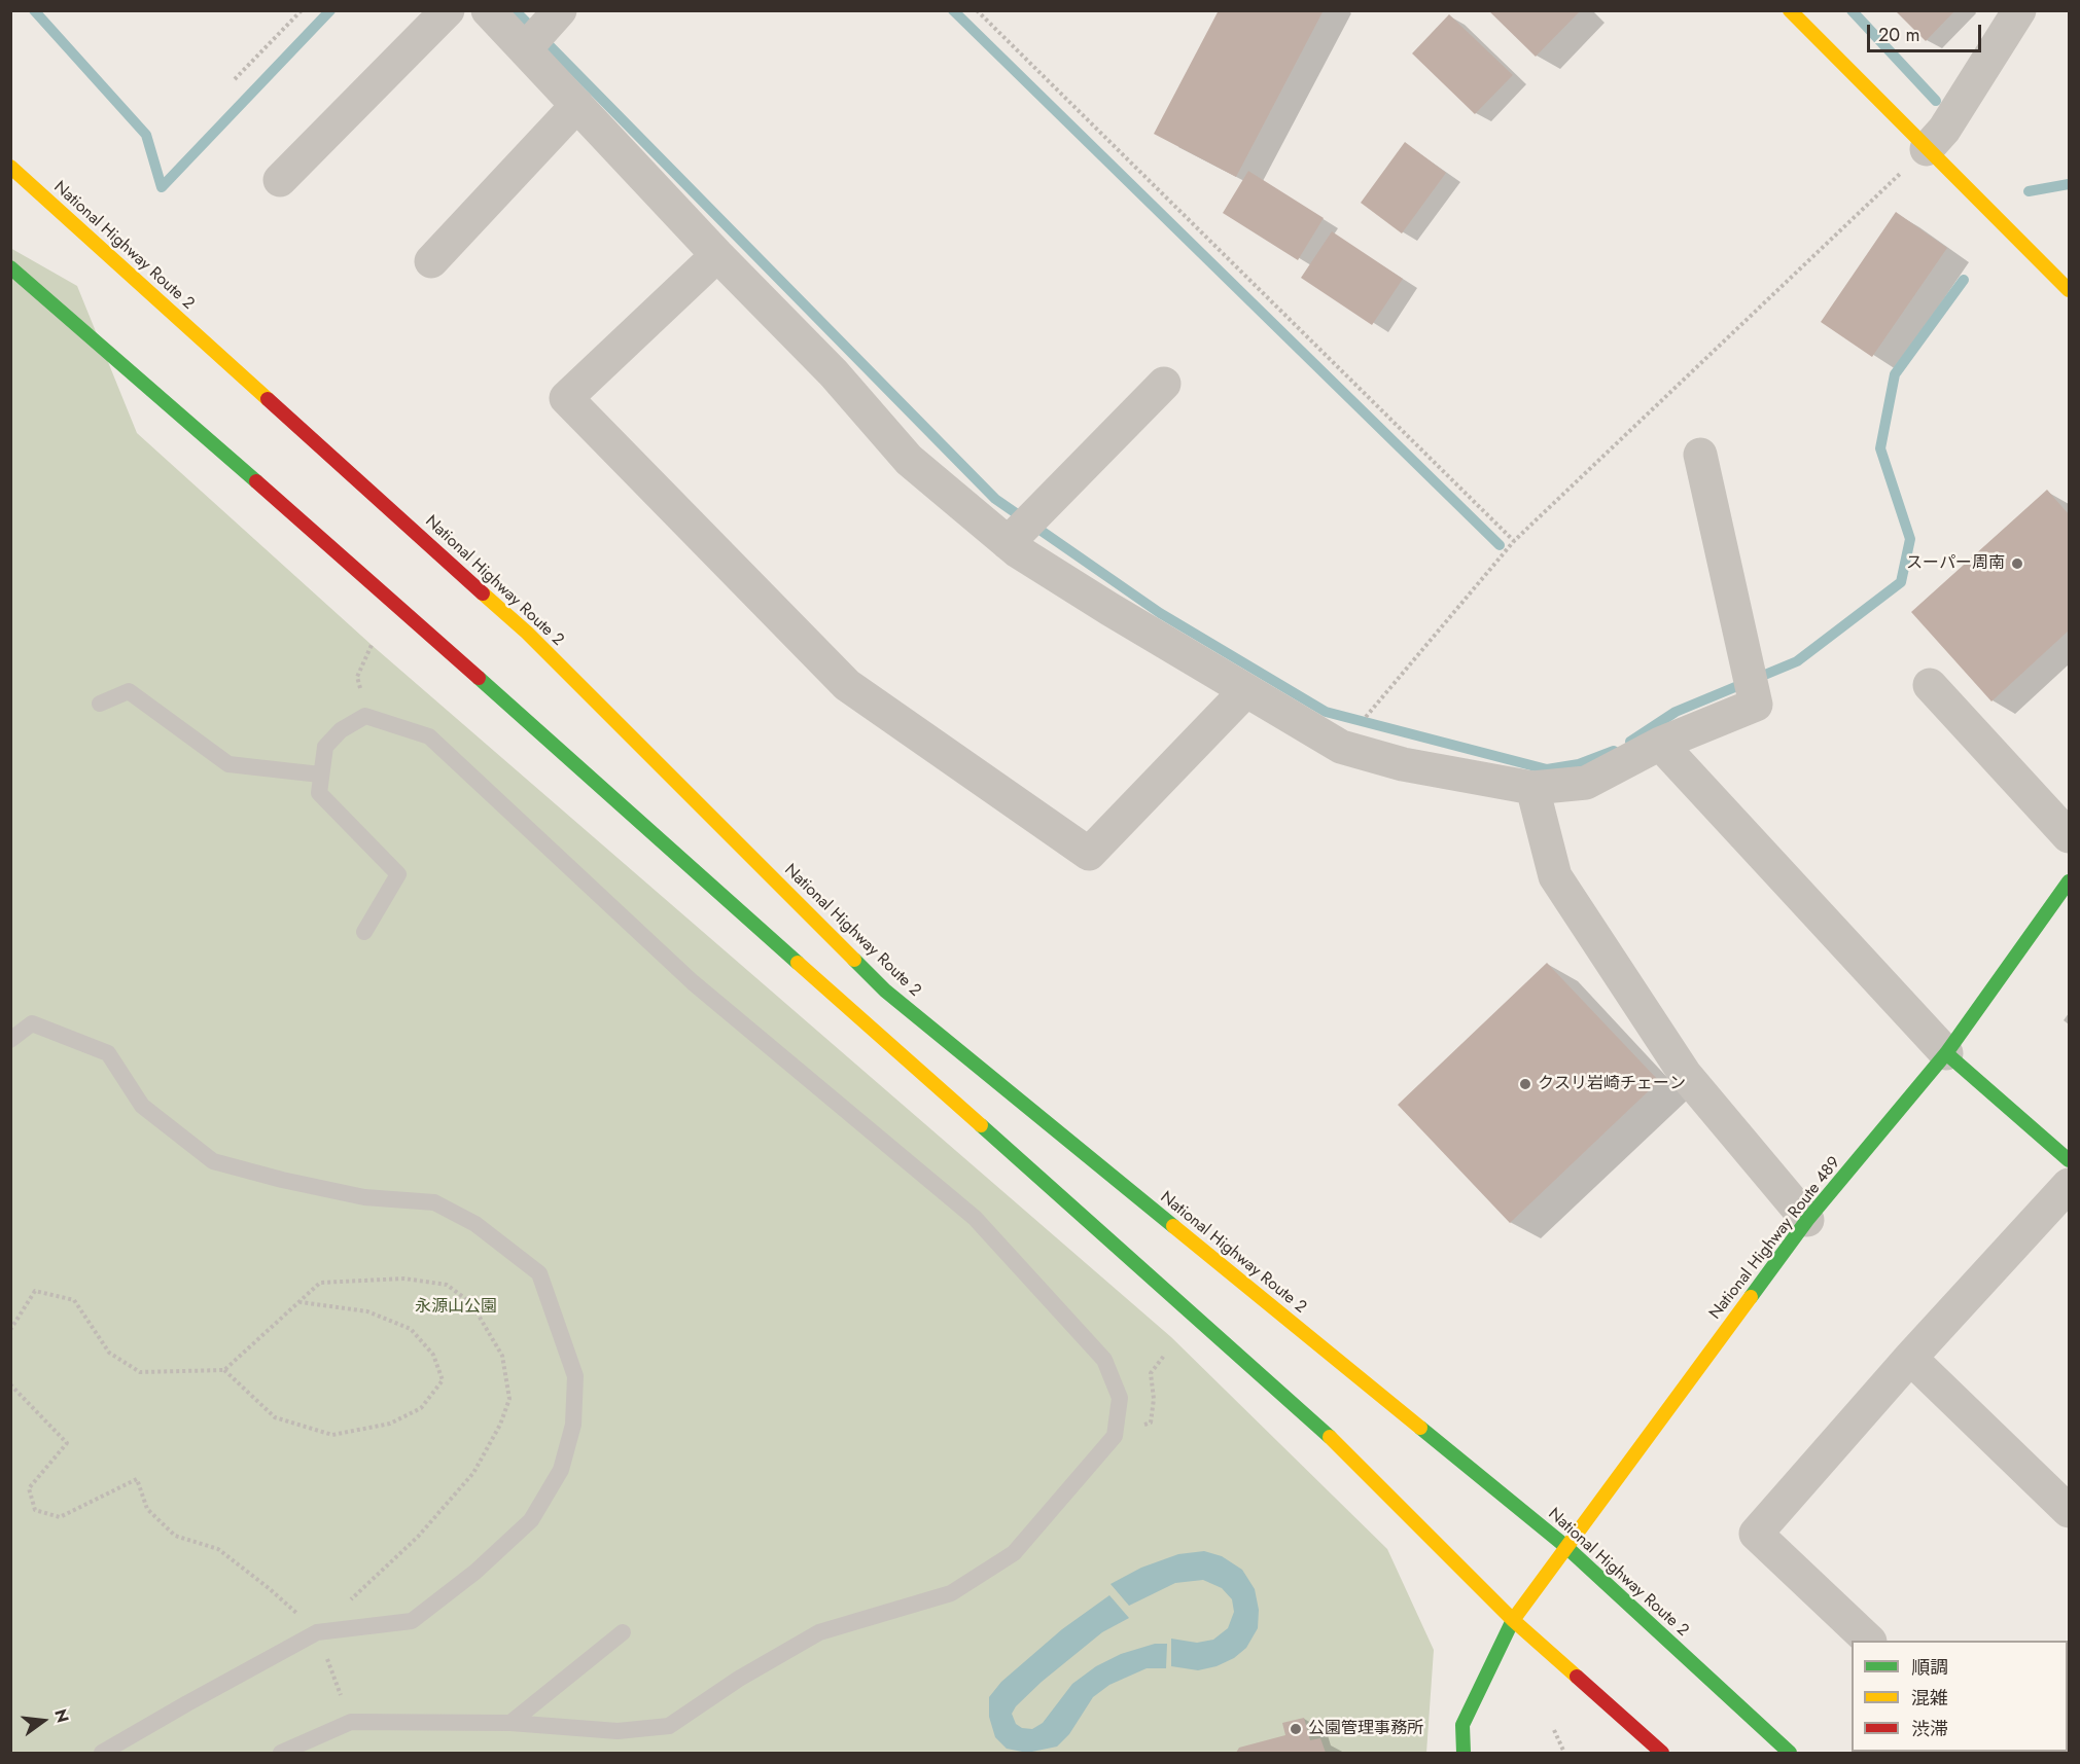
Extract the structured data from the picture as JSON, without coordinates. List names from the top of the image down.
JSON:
{
  "streets": {
    "main road": ["National Highway Route 2", "National Highway Route 489"]
  },
  "crossings": [
    ["National Highway Route 2", "National Highway Route 489"]
  ],
  "parks": ["永源山公園"],
  "places": ["スーパー周南", "クスリ岩崎チェーン", "公園管理事務所"],
  "legend": ["順調", "混雑", "渋滞"],
  "scale_bar": "20 m",
  "north": "right"
}
